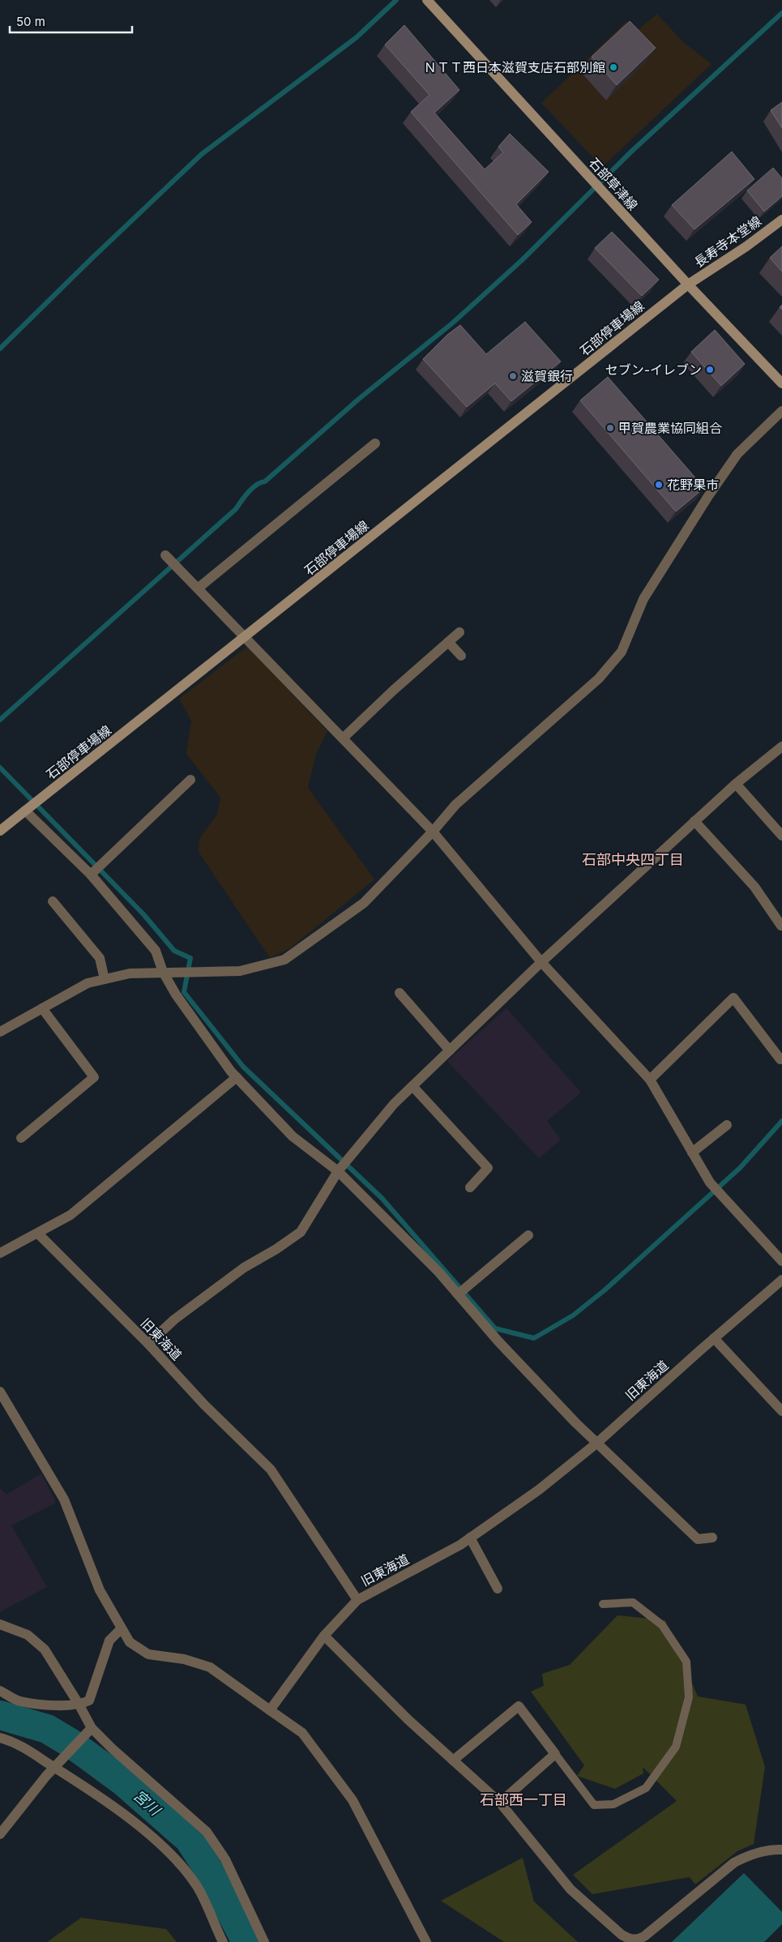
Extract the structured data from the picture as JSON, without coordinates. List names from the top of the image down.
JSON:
{
  "streets": {
    "main road": ["石部草津線", "長寿寺本堂線", "石部停車場線"],
    "street": ["旧東海道"]
  },
  "crossings": [
    ["石部草津線", "長寿寺本堂線"],
    ["石部草津線", "石部停車場線"],
    ["長寿寺本堂線", "石部停車場線"]
  ],
  "districts": ["石部中央四丁目", "石部西一丁目"],
  "water": ["宮川"],
  "places": [
    "ＮＴＴ西日本滋賀支店石部別館",
    "セブン-イレブン",
    "滋賀銀行",
    "甲賀農業協同組合",
    "花野果市"
  ],
  "scale_bar": "50 m"
}
